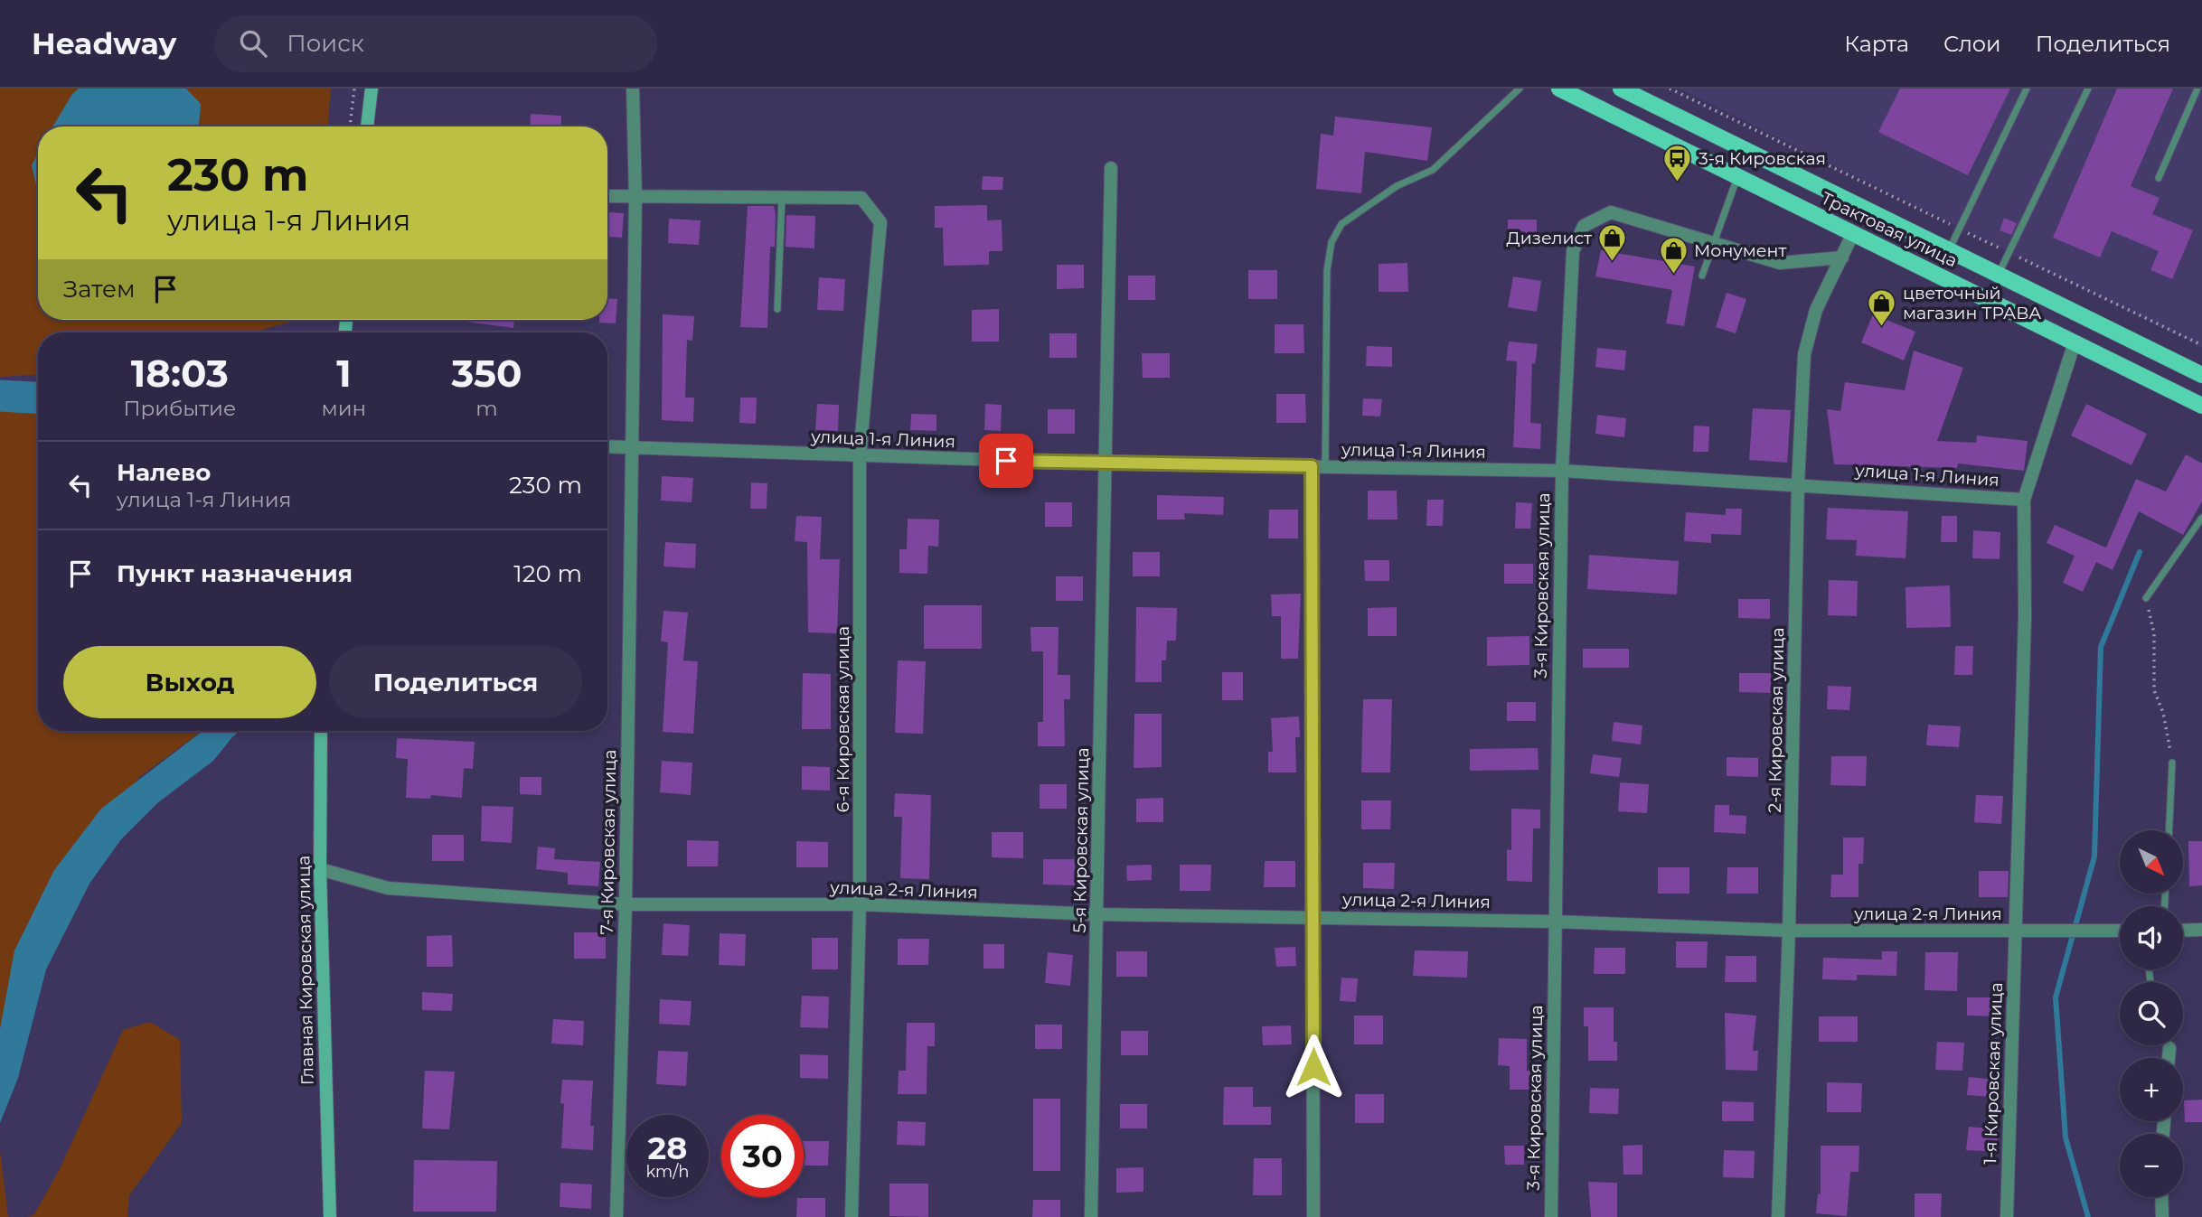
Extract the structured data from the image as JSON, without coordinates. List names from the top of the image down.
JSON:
{
  "streets": {
    "main road": ["Трактовая улица", "Главная Кировская улица"],
    "street": [
      "улица 1-я Линия",
      "3-я Кировская улица",
      "6-я Кировская улица",
      "2-я Кировская улица",
      "5-я Кировская улица",
      "7-я Кировская улица",
      "улица 2-я Линия",
      "1-я Кировская улица"
    ]
  },
  "crossings": [
    ["Трактовая улица", "2-я Кировская улица"],
    ["улица 1-я Линия", "3-я Кировская улица"],
    ["улица 1-я Линия", "6-я Кировская улица"],
    ["улица 1-я Линия", "2-я Кировская улица"],
    ["улица 1-я Линия", "5-я Кировская улица"],
    ["улица 1-я Линия", "7-я Кировская улица"],
    ["улица 1-я Линия", "1-я Кировская улица"],
    ["3-я Кировская улица", "2-я Кировская улица"],
    ["3-я Кировская улица", "улица 2-я Линия"],
    ["6-я Кировская улица", "улица 2-я Линия"],
    ["2-я Кировская улица", "улица 2-я Линия"],
    ["5-я Кировская улица", "улица 2-я Линия"],
    ["7-я Кировская улица", "улица 2-я Линия"],
    ["улица 2-я Линия", "Главная Кировская улица"],
    ["улица 2-я Линия", "1-я Кировская улица"]
  ],
  "places": {
    "bus stop": ["3-я Кировская"],
    "shop": ["Дизелист", "Монумент", "цветочный магазин ТРАВА"]
  },
  "north": "bottom right",
  "page": {
    "header": "Headway",
    "search": "Поиск",
    "nav": ["Карта", "Слои", "Поделиться"],
    "turn": ["230 m", "улица 1-я Линия"],
    "then": "Затем",
    "eta": [
      "18:03",
      "Прибытие",
      "1",
      "мин",
      "350",
      "m"
    ],
    "list": [
      {
        "name": "Налево",
        "note": "улица 1-я Линия",
        "value": "230 m"
      },
      {
        "name": "Пункт назначения",
        "value": "120 m"
      }
    ],
    "buttons": ["Выход", "Поделиться"],
    "map_buttons": ["+", "−"],
    "speed": "28 km/h",
    "limit": "30"
  }
}
